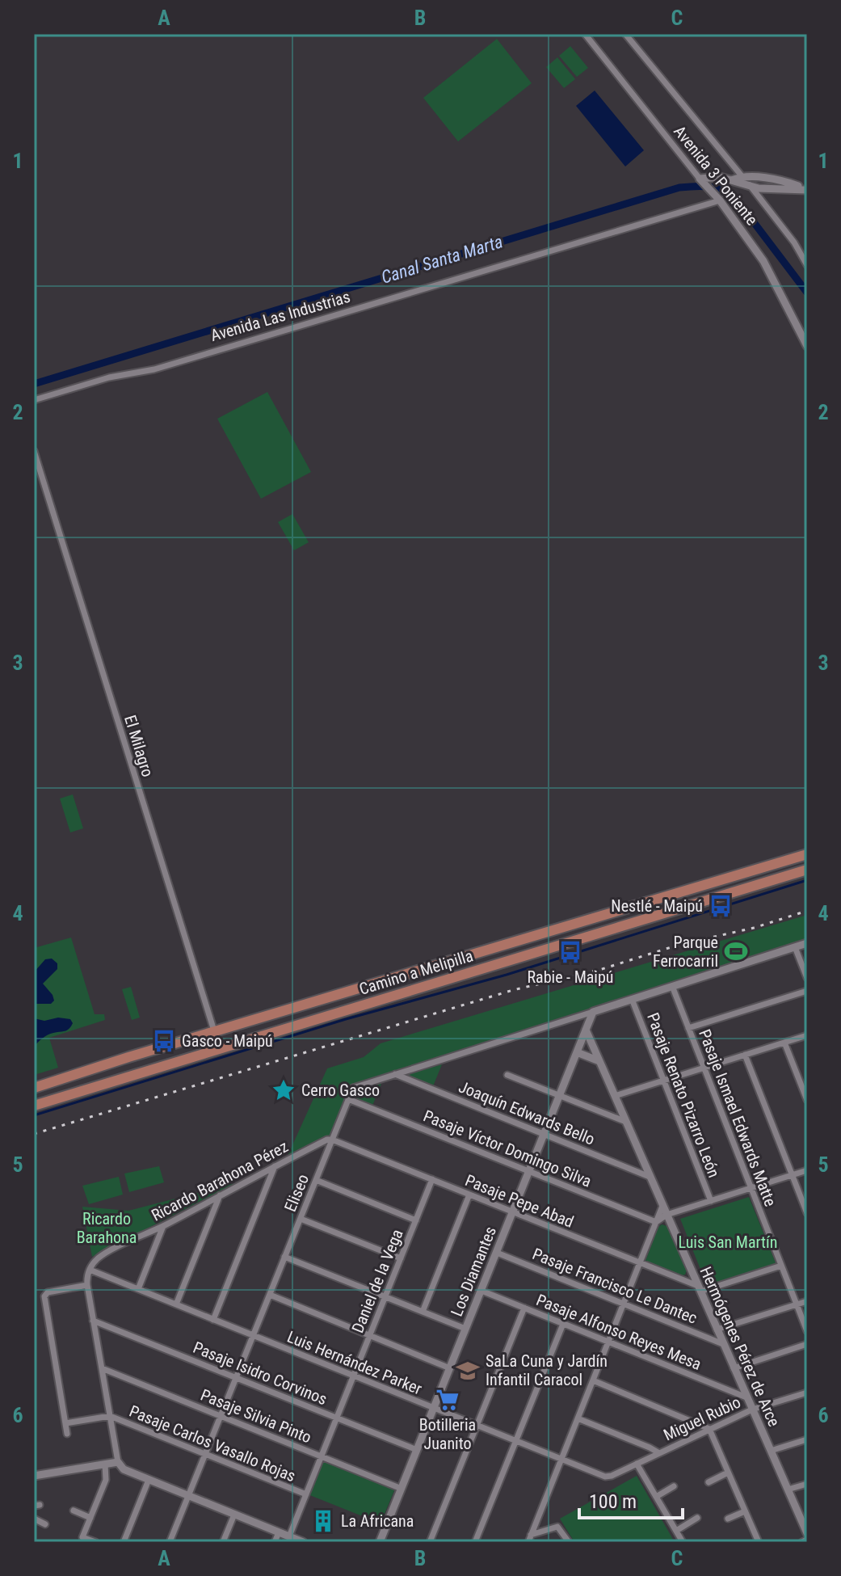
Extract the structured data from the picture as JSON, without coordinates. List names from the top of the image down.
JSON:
{
  "streets": {
    "main road": ["Camino a Melipilla"],
    "street": [
      "Avenida 3 Poniente",
      "Avenida Las Industrias",
      "El Milagro",
      "Pasaje Renato Pizarro León",
      "Joaquín Edwards Bello",
      "Pasaje Ismael Edwards Matte",
      "Pasaje Víctor Domingo Silva",
      "Ricardo Barahona Pérez",
      "Eliseo",
      "Pasaje Pepe Abad",
      "Los Diamantes",
      "Daniel de la Vega",
      "Pasaje Francisco Le Dantec",
      "Pasaje Alfonso Reyes Mesa",
      "Hermógenes Pérez de Arce",
      "Luis Hernández Parker",
      "Pasaje Isidro Corvinos",
      "Pasaje Silvia Pinto",
      "Miguel Rubio",
      "Pasaje Carlos Vasallo Rojas"
    ]
  },
  "crossings": [
    ["Avenida 3 Poniente", "Avenida Las Industrias"],
    ["El Milagro", "Camino a Melipilla"],
    ["Joaquín Edwards Bello", "Los Diamantes"],
    ["Joaquín Edwards Bello", "Hermógenes Pérez de Arce"],
    ["Pasaje Ismael Edwards Matte", "Pasaje Francisco Le Dantec"],
    ["Pasaje Víctor Domingo Silva", "Eliseo"],
    ["Pasaje Víctor Domingo Silva", "Los Diamantes"],
    ["Ricardo Barahona Pérez", "Eliseo"],
    ["Ricardo Barahona Pérez", "Pasaje Pepe Abad"],
    ["Ricardo Barahona Pérez", "Luis Hernández Parker"],
    ["Eliseo", "Pasaje Pepe Abad"],
    ["Eliseo", "Luis Hernández Parker"],
    ["Eliseo", "Pasaje Isidro Corvinos"],
    ["Eliseo", "Pasaje Silvia Pinto"],
    ["Eliseo", "Pasaje Carlos Vasallo Rojas"],
    ["Pasaje Pepe Abad", "Los Diamantes"],
    ["Pasaje Pepe Abad", "Daniel de la Vega"],
    ["Pasaje Pepe Abad", "Hermógenes Pérez de Arce"],
    ["Los Diamantes", "Pasaje Francisco Le Dantec"],
    ["Los Diamantes", "Pasaje Alfonso Reyes Mesa"],
    ["Los Diamantes", "Hermógenes Pérez de Arce"],
    ["Los Diamantes", "Luis Hernández Parker"],
    ["Los Diamantes", "Pasaje Isidro Corvinos"],
    ["Los Diamantes", "Pasaje Silvia Pinto"],
    ["Daniel de la Vega", "Luis Hernández Parker"],
    ["Daniel de la Vega", "Pasaje Isidro Corvinos"],
    ["Daniel de la Vega", "Pasaje Silvia Pinto"],
    ["Daniel de la Vega", "Pasaje Carlos Vasallo Rojas"],
    ["Pasaje Francisco Le Dantec", "Hermógenes Pérez de Arce"],
    ["Pasaje Alfonso Reyes Mesa", "Hermógenes Pérez de Arce"],
    ["Hermógenes Pérez de Arce", "Miguel Rubio"],
    ["Luis Hernández Parker", "Miguel Rubio"]
  ],
  "water": ["Canal Santa Marta"],
  "parks": ["Ricardo Barahona", "Luis San Martín"],
  "places": {
    "bus stop": ["Nestlé - Maipú", "Rabie - Maipú", "Gasco - Maipú"],
    "sports": ["Parque Ferrocarril"],
    "place": ["Cerro Gasco"],
    "school or university": ["SaLa Cuna y Jardín Infantil Caracol"],
    "supermarket": ["Botilleria Juanito"],
    "building": ["La Africana"]
  },
  "scale_bar": "100 m",
  "grid": {
    "columns": ["A", "B", "C"],
    "rows": [
      "1",
      "2",
      "3",
      "4",
      "5",
      "6"
    ]
  }
}
